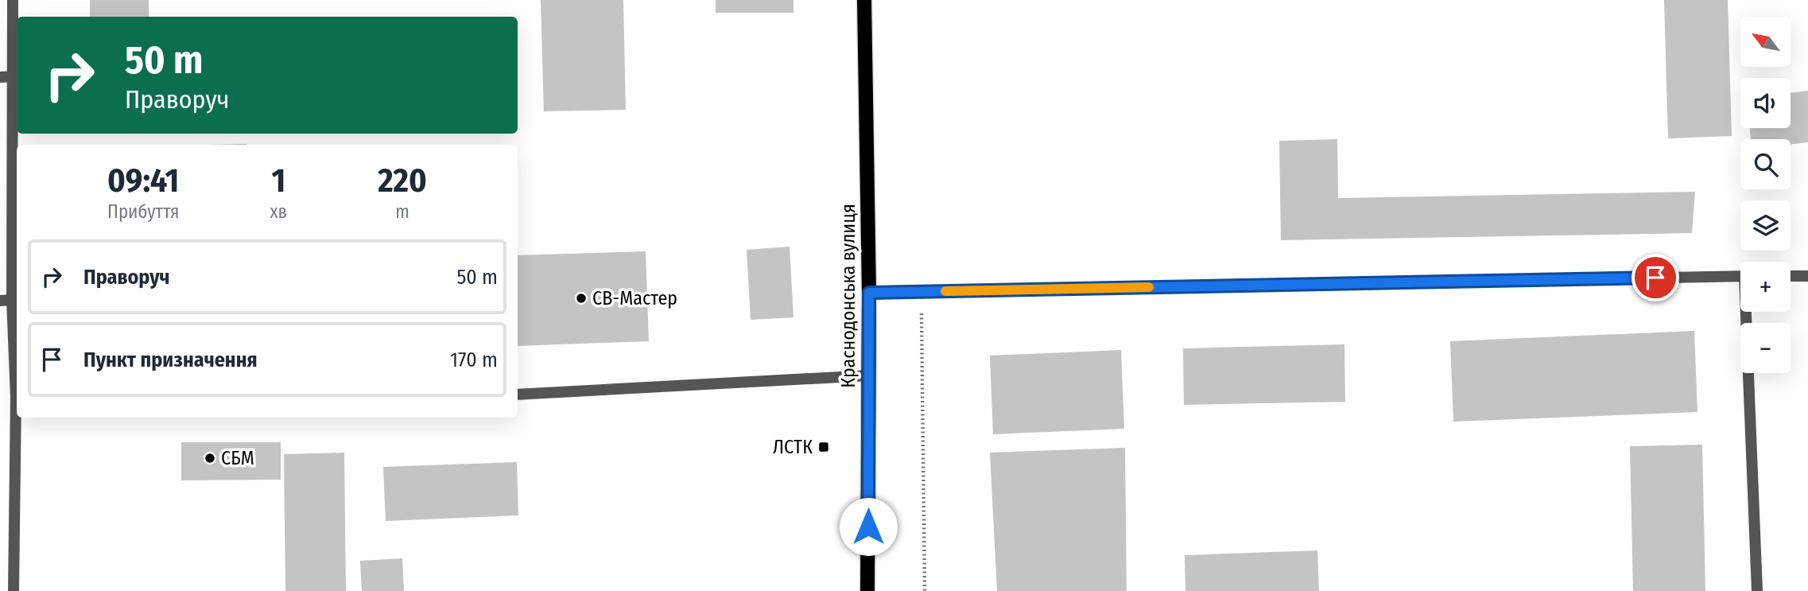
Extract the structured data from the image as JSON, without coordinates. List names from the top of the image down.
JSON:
{
  "streets": {
    "main road": ["Краснодонська вулиця"]
  },
  "places": {
    "other": ["СВ-Мастер", "СБМ"],
    "transit": ["ЛСТК"]
  },
  "north": "top left",
  "page": {
    "map_buttons": ["+", "−"],
    "turn": ["50 m", "Праворуч"],
    "eta": [
      "09:41",
      "Прибуття",
      "1",
      "хв",
      "220",
      "m"
    ],
    "list": [
      {
        "name": "Праворуч",
        "value": "50 m"
      },
      {
        "name": "Пункт призначення",
        "value": "170 m"
      }
    ]
  }
}
